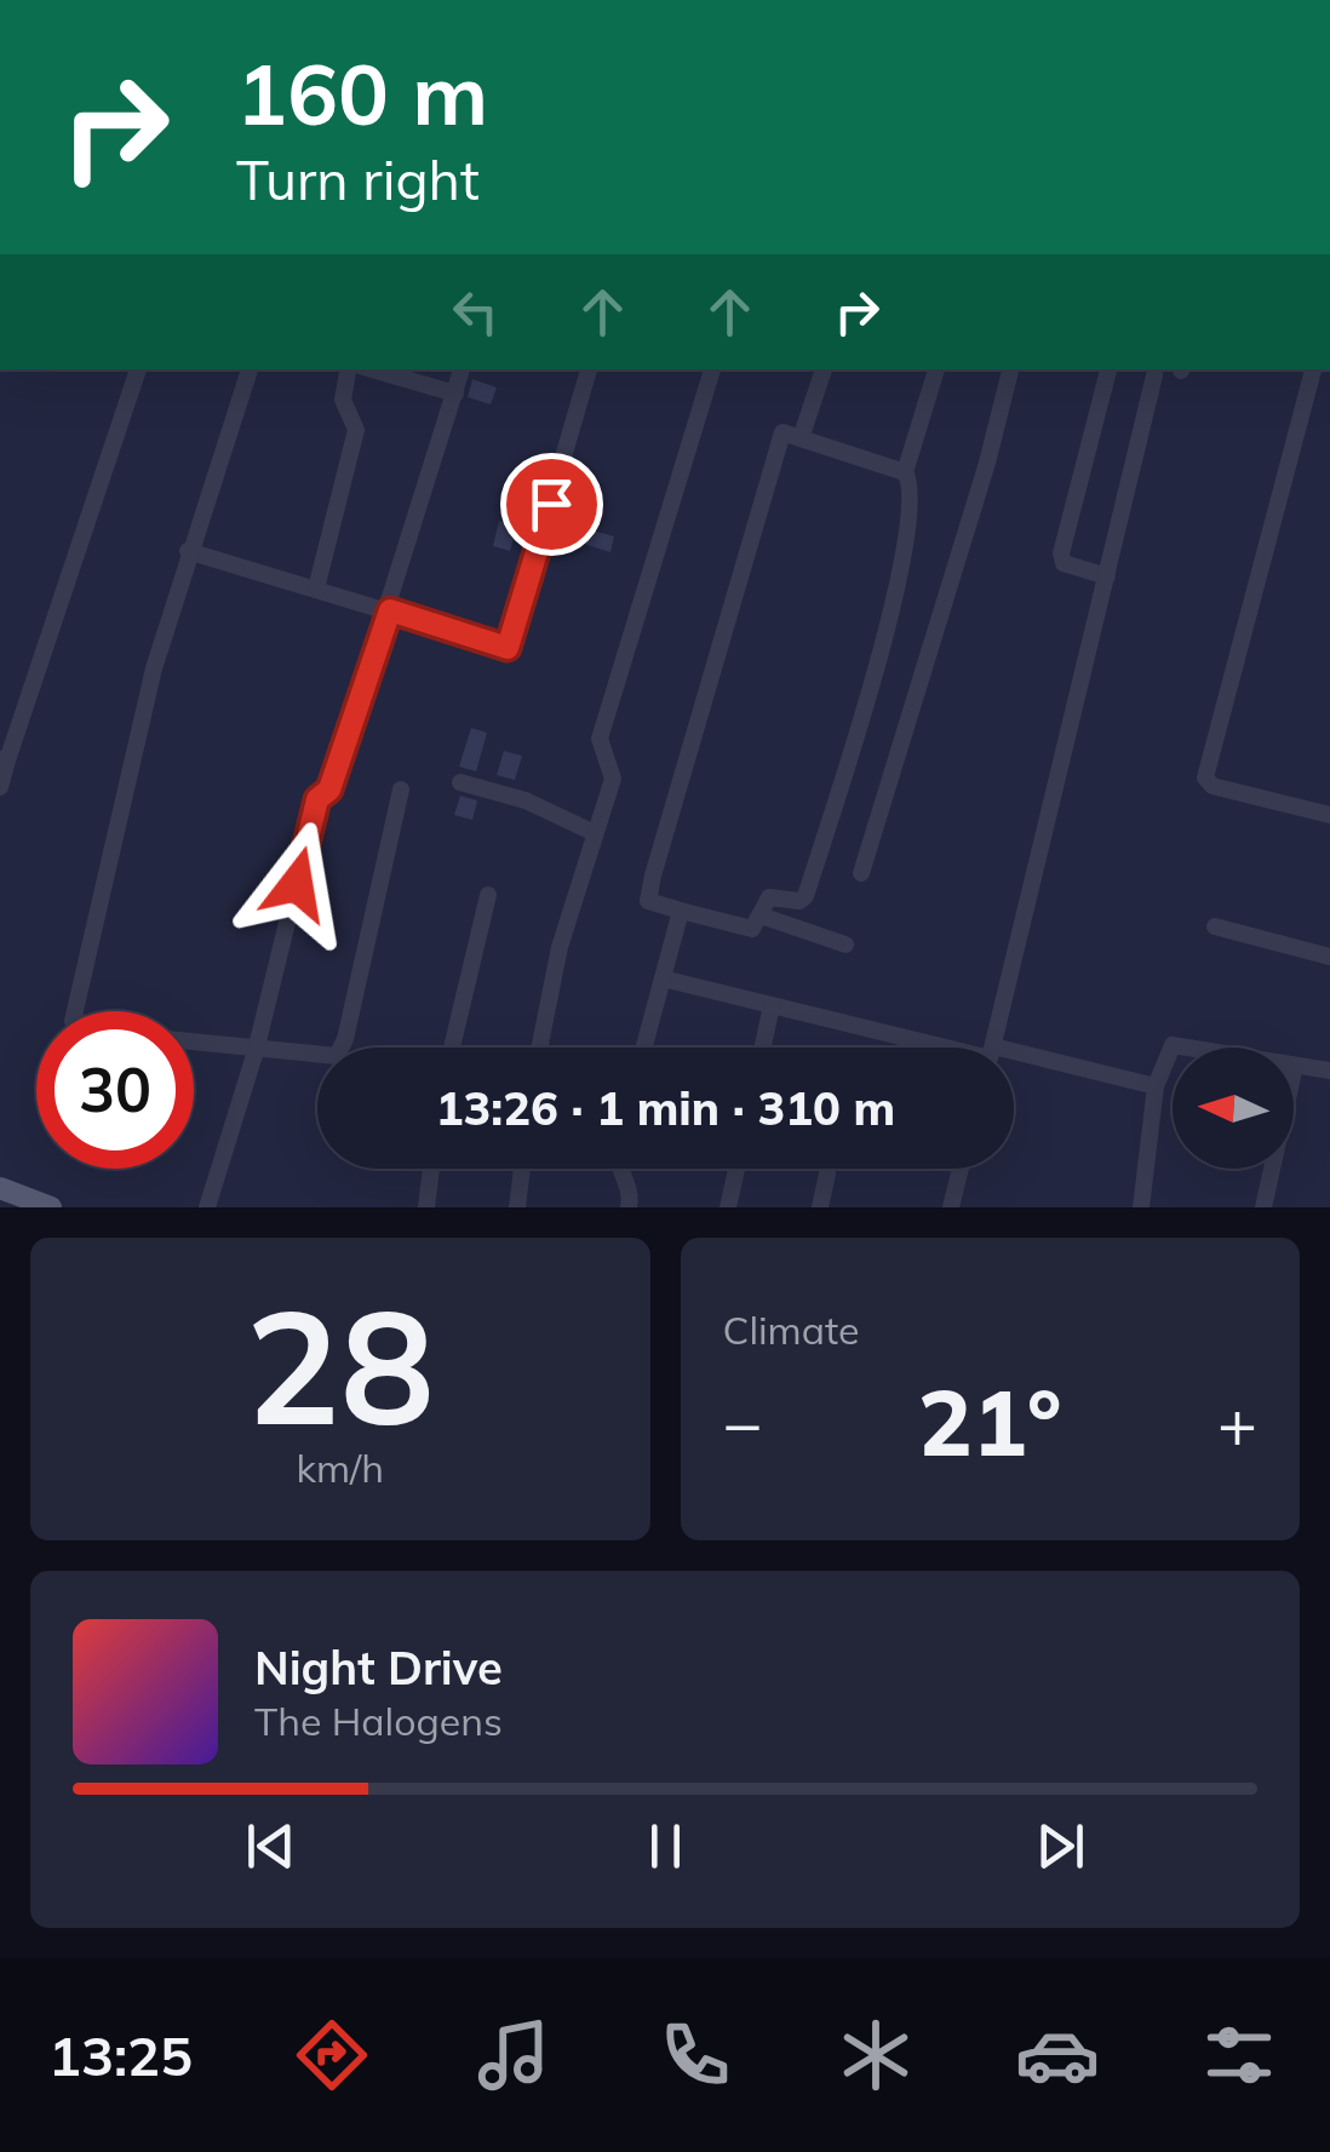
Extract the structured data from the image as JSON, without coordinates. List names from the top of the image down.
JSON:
{
  "north": "left",
  "page": {
    "turn": ["160 m", "Turn right"],
    "limit": "30",
    "trip": "13:26 · 1 min · 310 m",
    "tile": [
      ["28", "km/h"],
      "Climate"
    ],
    "heat": ["−", "21°", "+"],
    "song": ["Night Drive", "The Halogens"],
    "tabs": "13:25"
  }
}
